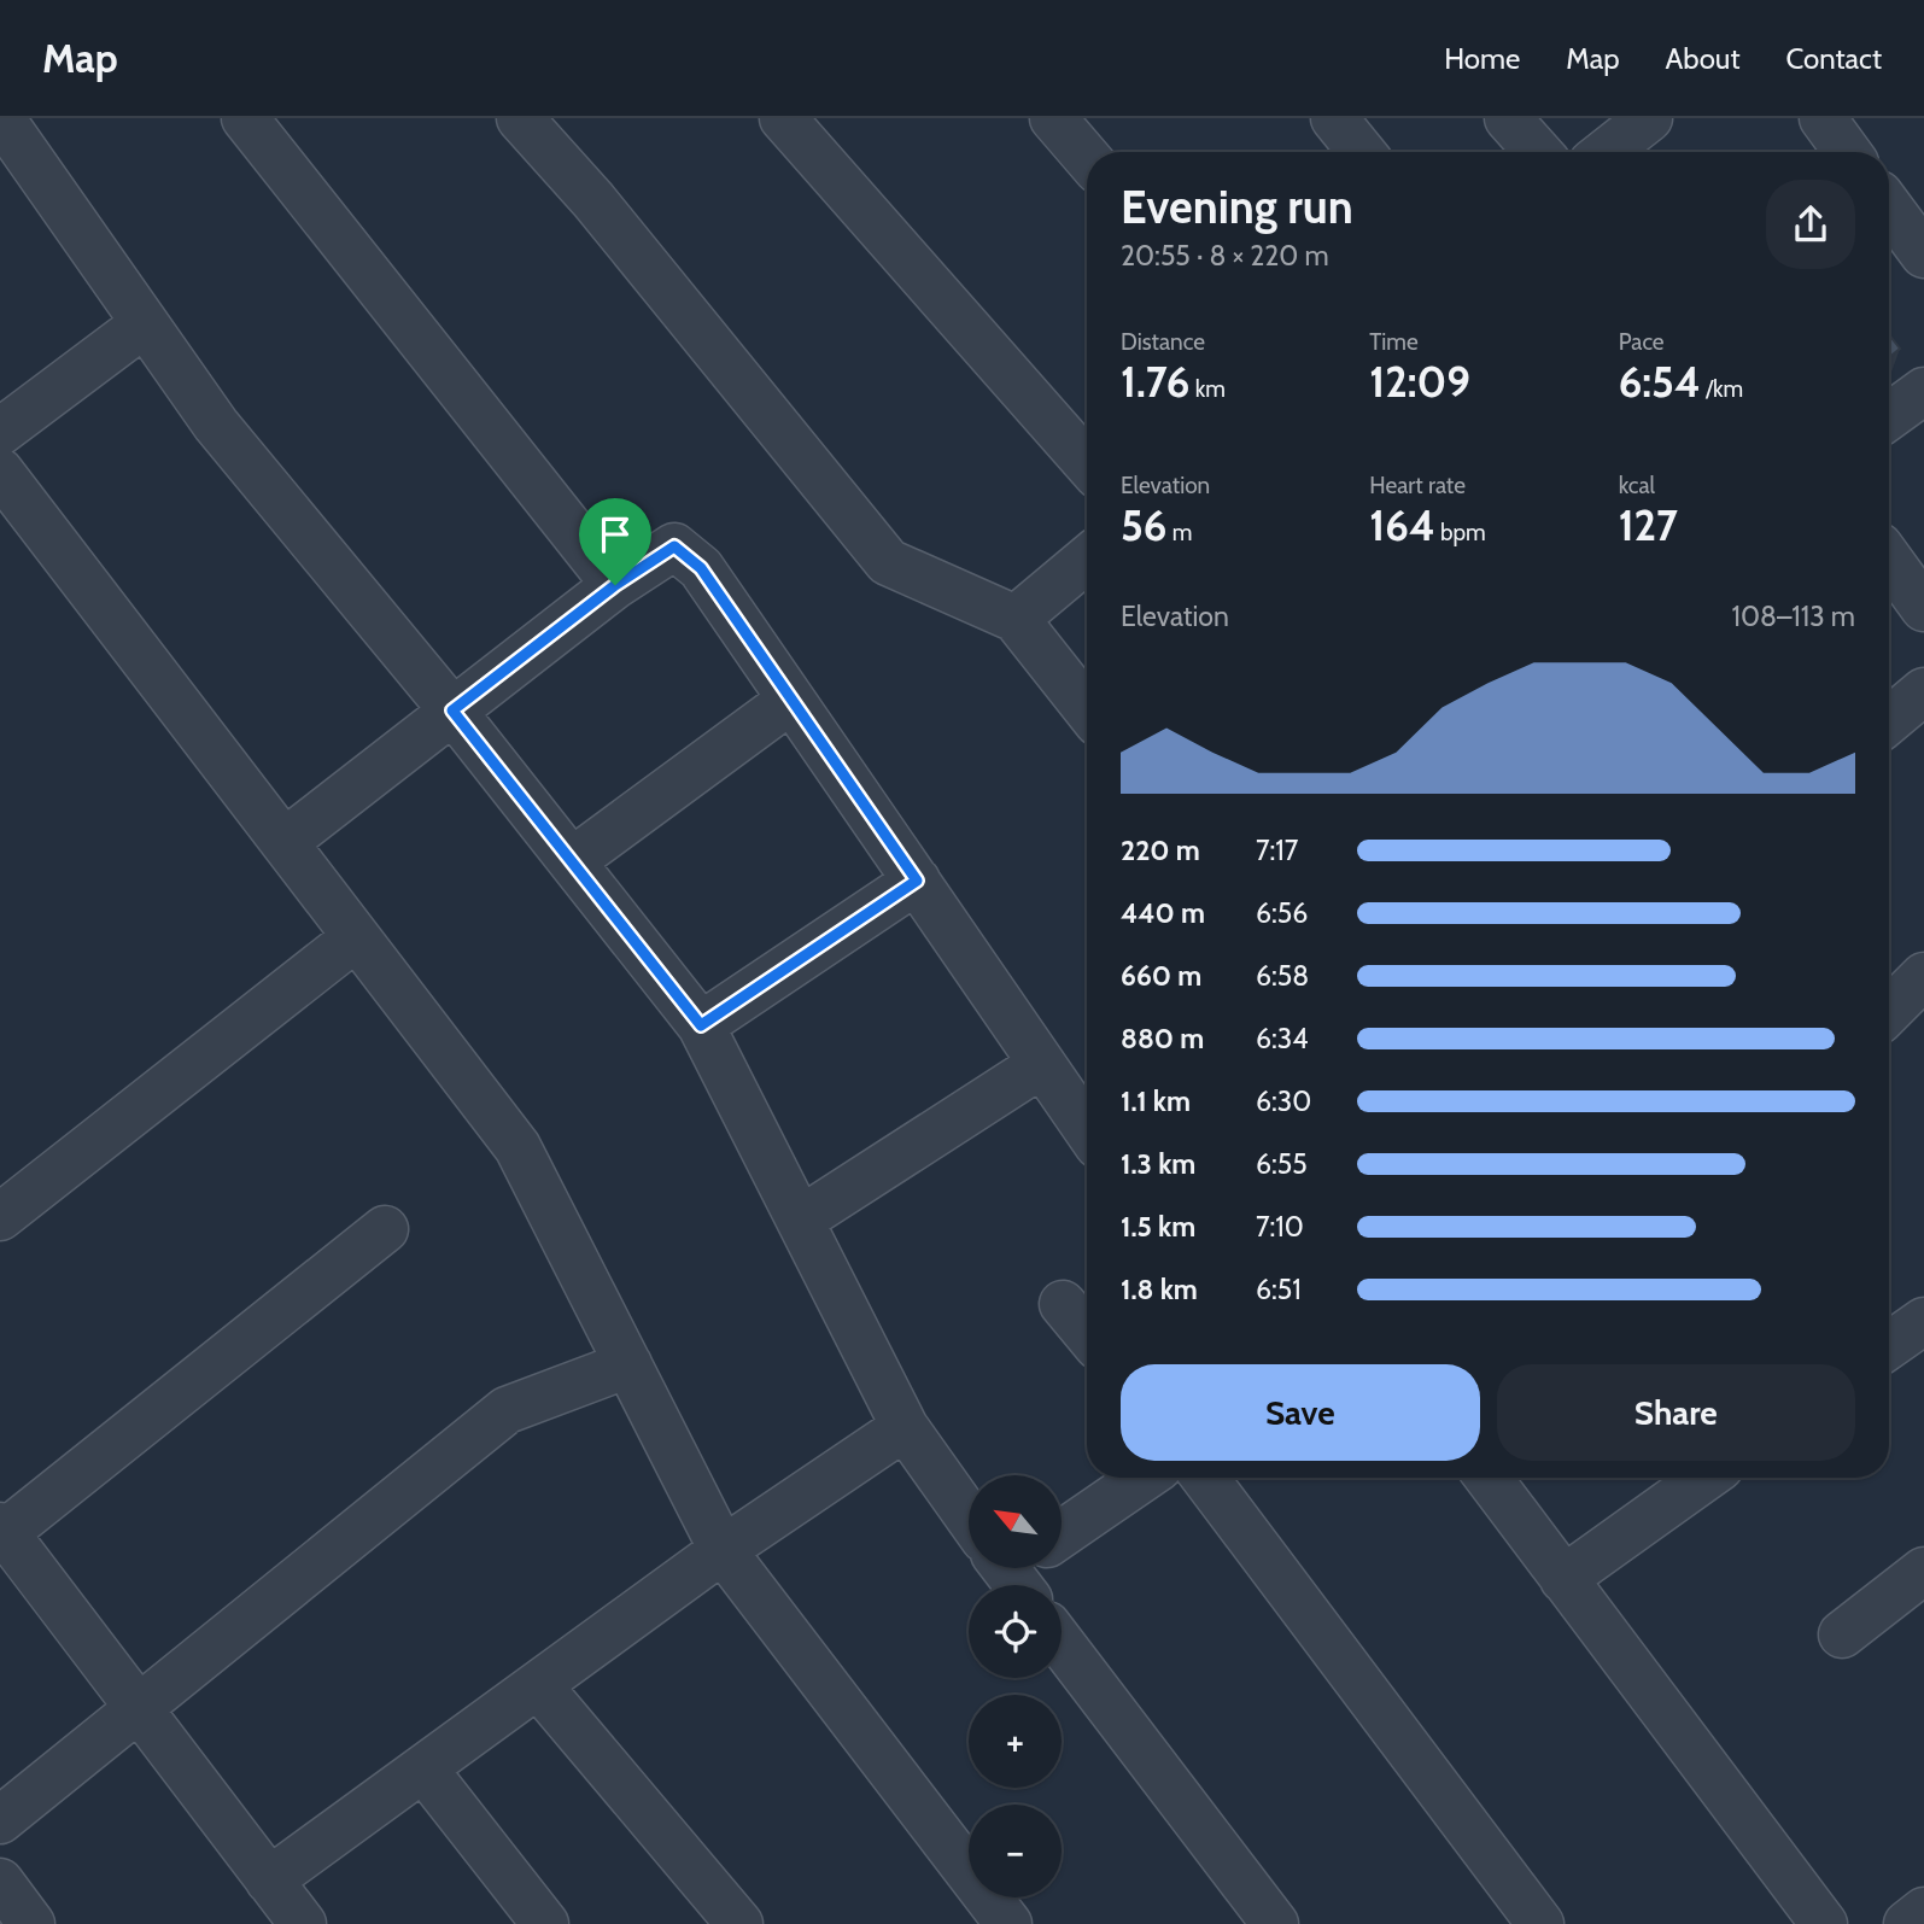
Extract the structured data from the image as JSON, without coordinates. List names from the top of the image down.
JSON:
{
  "north": "top left",
  "page": {
    "header": "Map",
    "nav": [
      "Home",
      "Map",
      "About",
      "Contact"
    ],
    "heading": ["Evening run", "20:55 · 8 × 220 m"],
    "stats": [
      ["Distance", "1.76 km"],
      ["Time", "12:09"],
      ["Pace", "6:54 /km"],
      ["Elevation", "56 m"],
      ["Heart rate", "164 bpm"],
      ["kcal", "127"]
    ],
    "chart": ["Elevation", "108–113 m"],
    "list": [
      {
        "name": "220 m",
        "note": "7:17"
      },
      {
        "name": "440 m",
        "note": "6:56"
      },
      {
        "name": "660 m",
        "note": "6:58"
      },
      {
        "name": "880 m",
        "note": "6:34"
      },
      {
        "name": "1.1 km",
        "note": "6:30"
      },
      {
        "name": "1.3 km",
        "note": "6:55"
      },
      {
        "name": "1.5 km",
        "note": "7:10"
      },
      {
        "name": "1.8 km",
        "note": "6:51"
      }
    ],
    "buttons": ["Save", "Share"],
    "map_buttons": ["+", "−"]
  }
}
